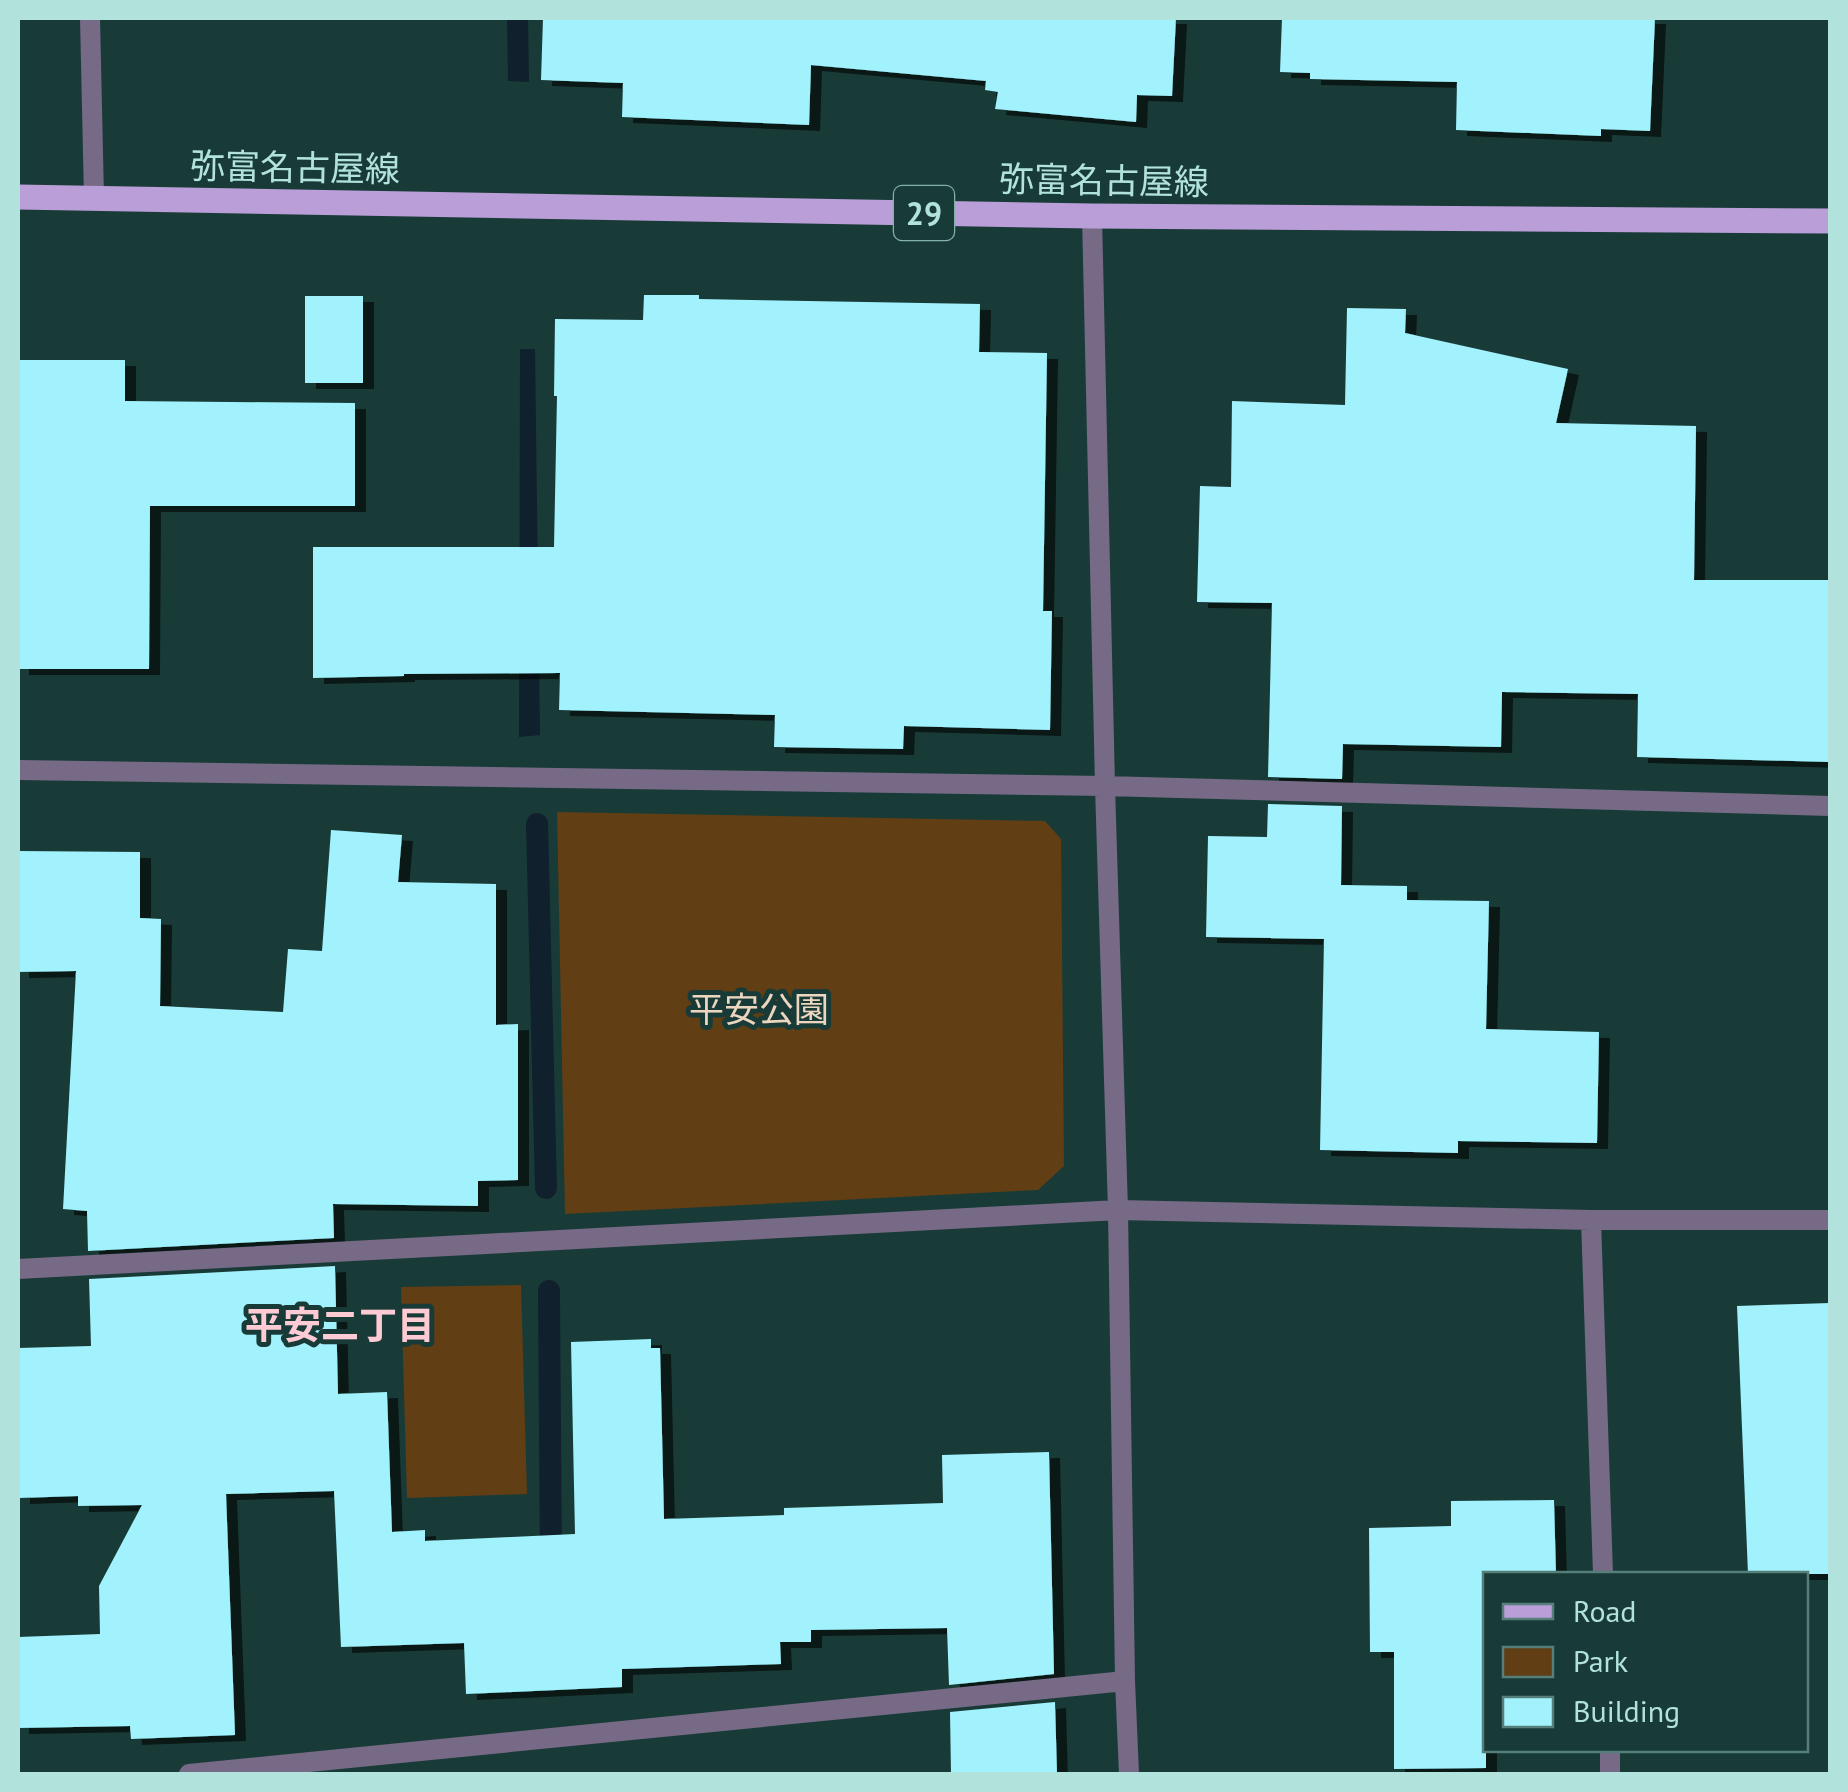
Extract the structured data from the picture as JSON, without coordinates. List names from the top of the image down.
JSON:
{
  "streets": {
    "main road": ["弥富名古屋線", "29"]
  },
  "districts": ["平安二丁目"],
  "parks": ["平安公園"],
  "legend": ["Road", "Park", "Building"]
}
